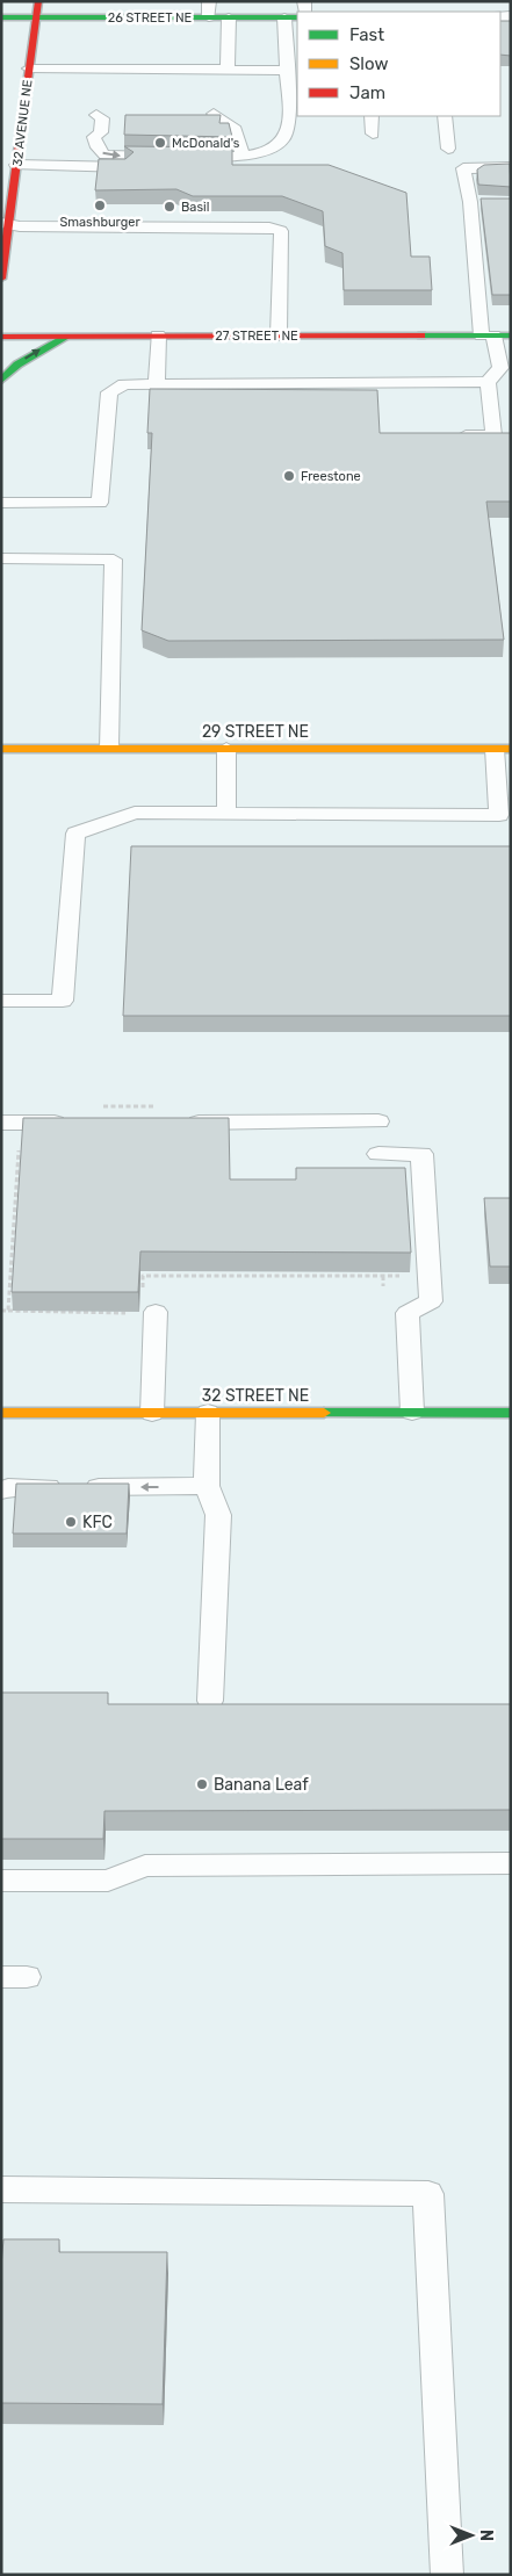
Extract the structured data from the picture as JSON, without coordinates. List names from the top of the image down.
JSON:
{
  "streets": {
    "street": [
      "26 STREET NE",
      "32 AVENUE NE",
      "27 STREET NE",
      "29 STREET NE",
      "32 STREET NE"
    ]
  },
  "crossings": [
    ["26 STREET NE", "32 AVENUE NE"]
  ],
  "places": [
    "McDonald's",
    "Smashburger",
    "Basil",
    "Freestone",
    "KFC",
    "Banana Leaf"
  ],
  "legend": ["Fast", "Slow", "Jam"],
  "north": "right"
}
